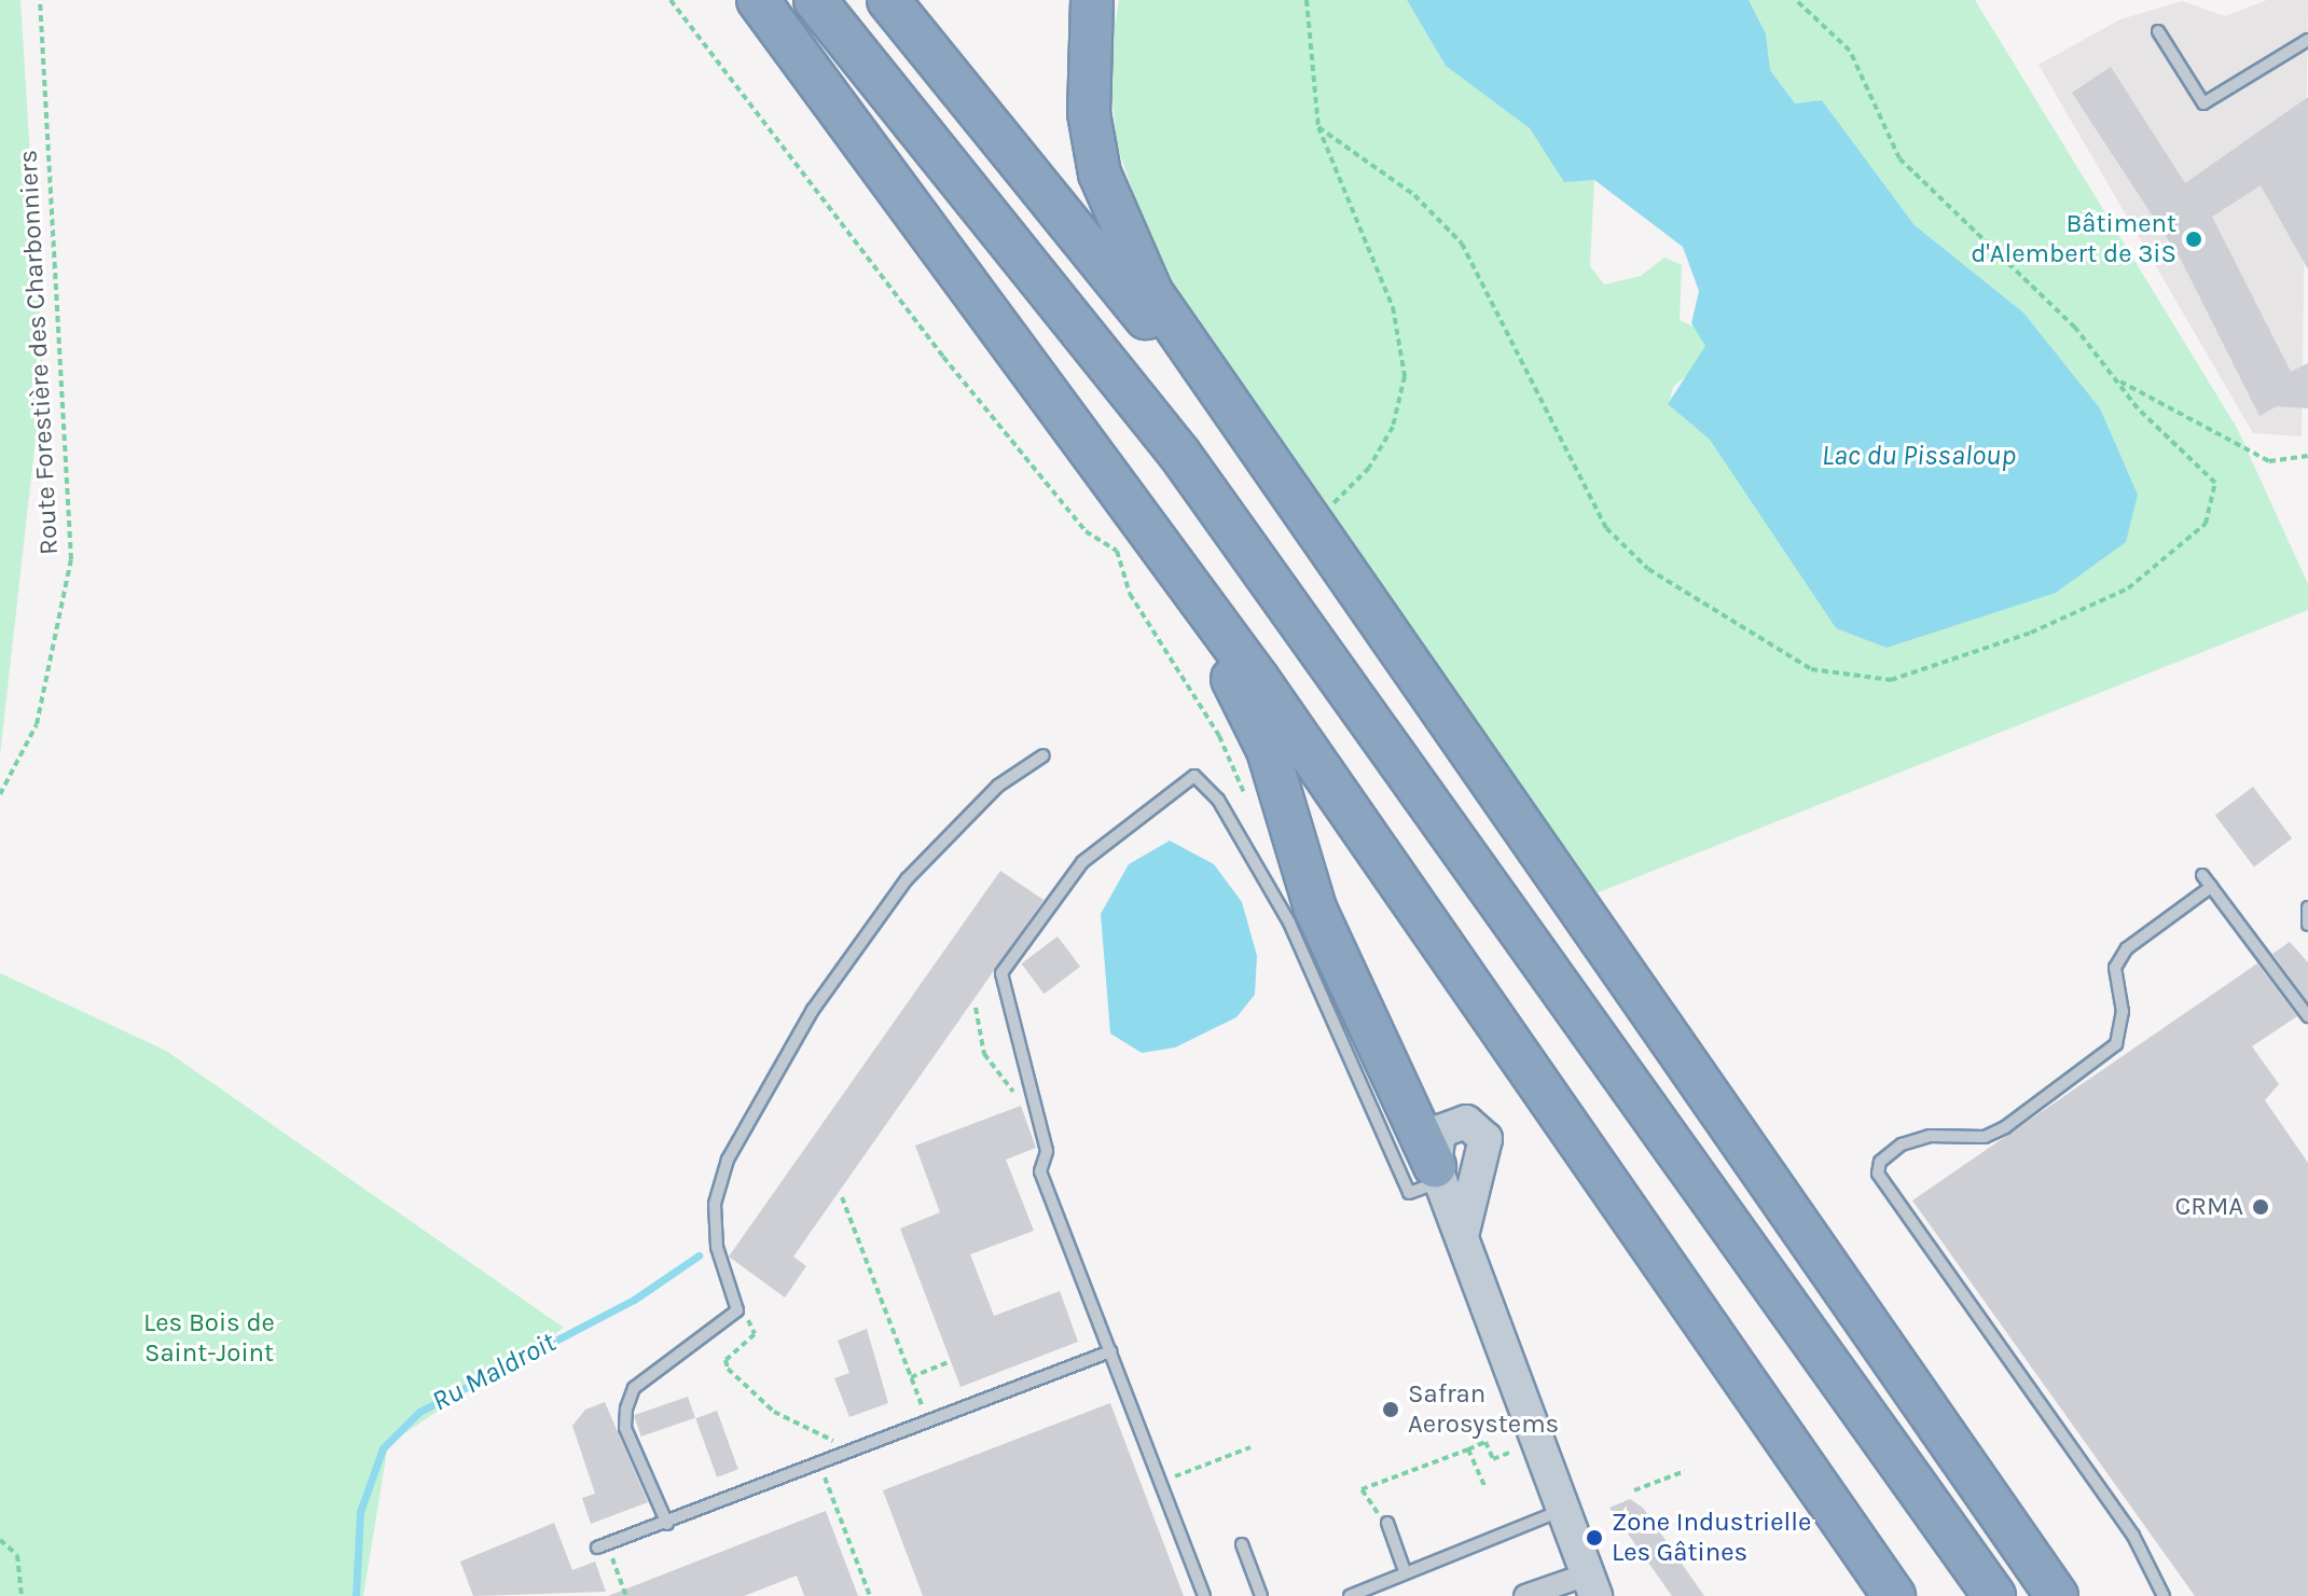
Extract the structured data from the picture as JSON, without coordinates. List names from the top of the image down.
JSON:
{
  "streets": {
    "path": ["Route Forestière des Charbonniers"]
  },
  "water": ["Lac du Pissaloup", "Ru Maldroit"],
  "parks": ["Les Bois de Saint-Joint"],
  "places": [
    "Bâtiment d'Alembert de 3iS",
    "CRMA",
    "Safran Aerosystems",
    "Zone Industrielle Les Gâtines"
  ]
}
